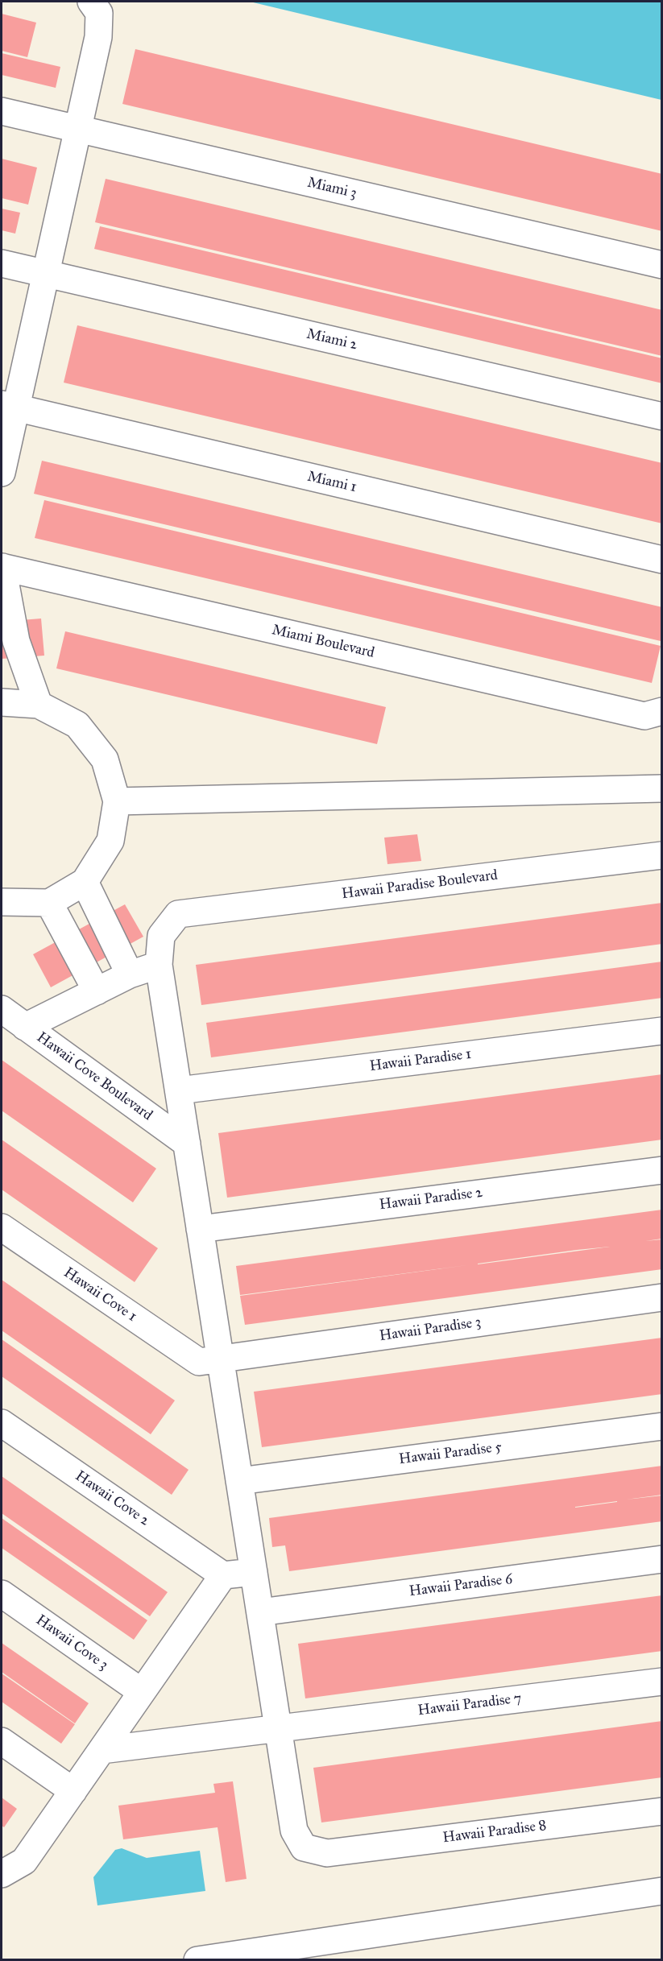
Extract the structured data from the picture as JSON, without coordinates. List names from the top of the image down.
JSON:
{
  "streets": {
    "street": [
      "Miami 3",
      "Miami 2",
      "Miami 1",
      "Miami Boulevard",
      "Hawaii Paradise Boulevard",
      "Hawaii Paradise 1",
      "Hawaii Cove Boulevard",
      "Hawaii Paradise 2",
      "Hawaii Cove 1",
      "Hawaii Paradise 3",
      "Hawaii Paradise 5",
      "Hawaii Cove 2",
      "Hawaii Paradise 6",
      "Hawaii Cove 3",
      "Hawaii Paradise 7",
      "Hawaii Paradise 8"
    ]
  },
  "crossings": [
    ["Hawaii Cove 1", "Hawaii Paradise 3"],
    ["Hawaii Paradise 7", "Hawaii Paradise 8"]
  ]
}
